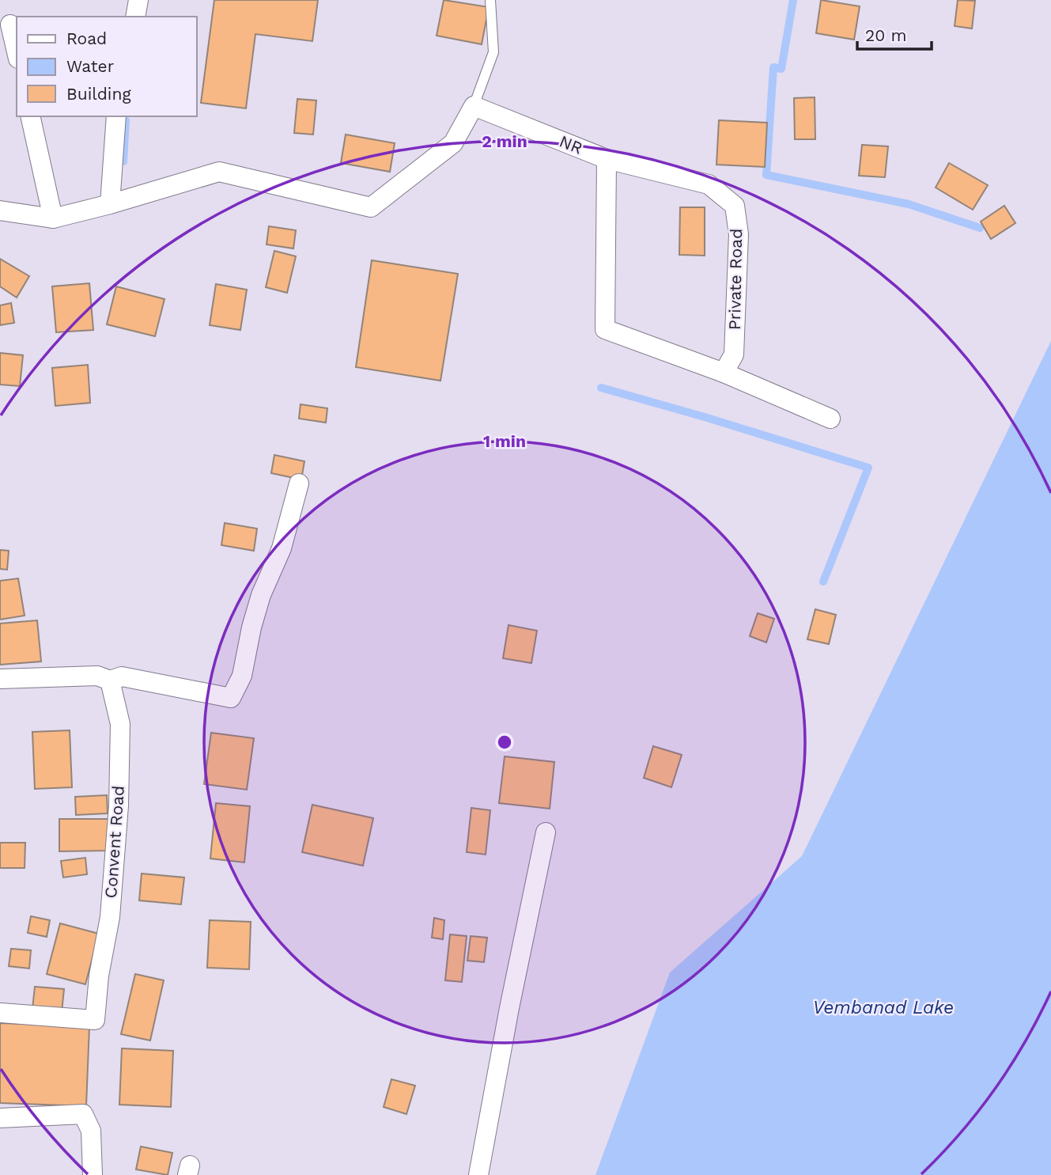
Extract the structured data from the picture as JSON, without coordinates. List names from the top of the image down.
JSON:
{
  "streets": {
    "street": ["NR", "Private Road", "Convent Road"]
  },
  "crossings": [
    ["NR", "Private Road"]
  ],
  "water": ["Vembanad Lake"],
  "legend": ["Road", "Water", "Building"],
  "scale_bar": "20 m",
  "rings": ["2 min", "1 min"]
}
